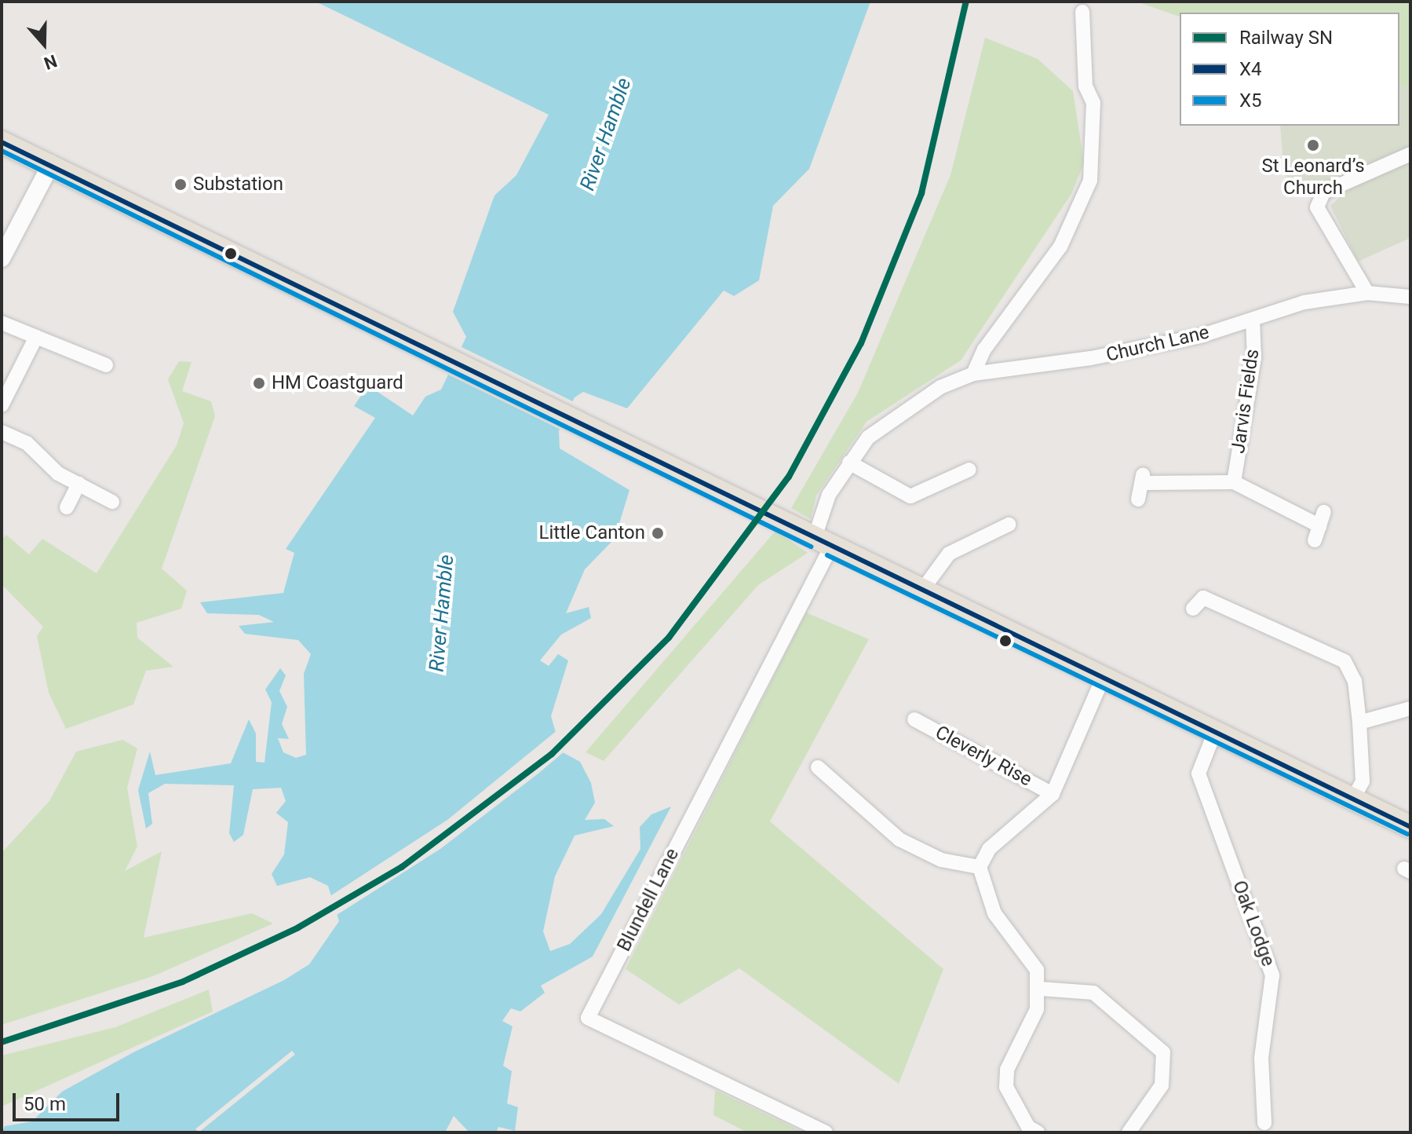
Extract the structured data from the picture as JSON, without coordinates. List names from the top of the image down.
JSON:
{
  "streets": {
    "street": [
      "Church Lane",
      "Jarvis Fields",
      "Cleverly Rise",
      "Blundell Lane",
      "Oak Lodge"
    ]
  },
  "crossings": [
    ["Church Lane", "Jarvis Fields"],
    ["Church Lane", "Blundell Lane"]
  ],
  "water": ["River Hamble"],
  "places": [
    "St Leonard’s Church",
    "Substation",
    "HM Coastguard",
    "Little Canton"
  ],
  "lines": ["rail line SN", "transit line X4", "transit line X5"],
  "legend": ["Railway SN", "X4", "X5"],
  "scale_bar": "50 m",
  "north": "bottom"
}
